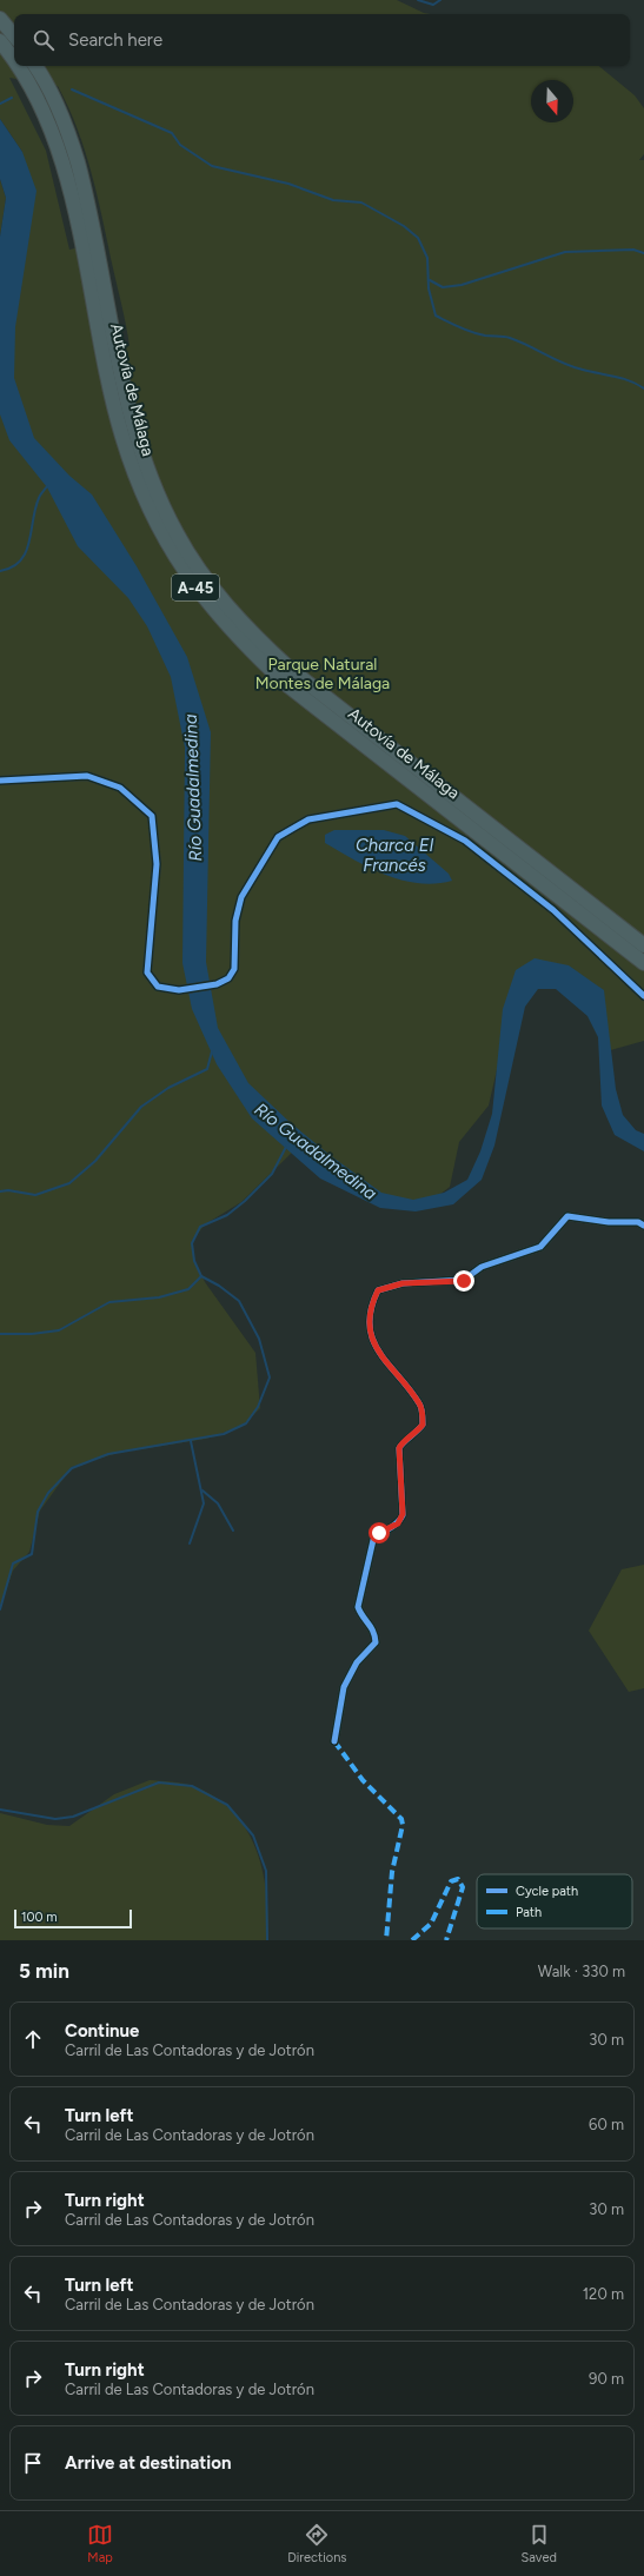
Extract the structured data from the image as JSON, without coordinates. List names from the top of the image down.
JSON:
{
  "streets": {
    "highway": ["Autovía de Málaga", "A-45"]
  },
  "water": ["Río Guadalmedina", "Charca El Francés"],
  "parks": ["Parque Natural Montes de Málaga"],
  "legend": ["Cycle path", "Path"],
  "scale_bar": "100 m",
  "north": "bottom",
  "page": {
    "search": "Search here",
    "scale": "100 m",
    "heading": ["5 min", "Walk · 330 m"],
    "list": [
      ["Continue", "Carril de Las Contadoras y de Jotrón", "30 m"],
      ["Turn left", "Carril de Las Contadoras y de Jotrón", "60 m"],
      ["Turn right", "Carril de Las Contadoras y de Jotrón", "30 m"],
      ["Turn left", "Carril de Las Contadoras y de Jotrón", "120 m"],
      ["Turn right", "Carril de Las Contadoras y de Jotrón", "90 m"],
      "Arrive at destination"
    ],
    "nav": ["Map", "Directions", "Saved"]
  }
}
